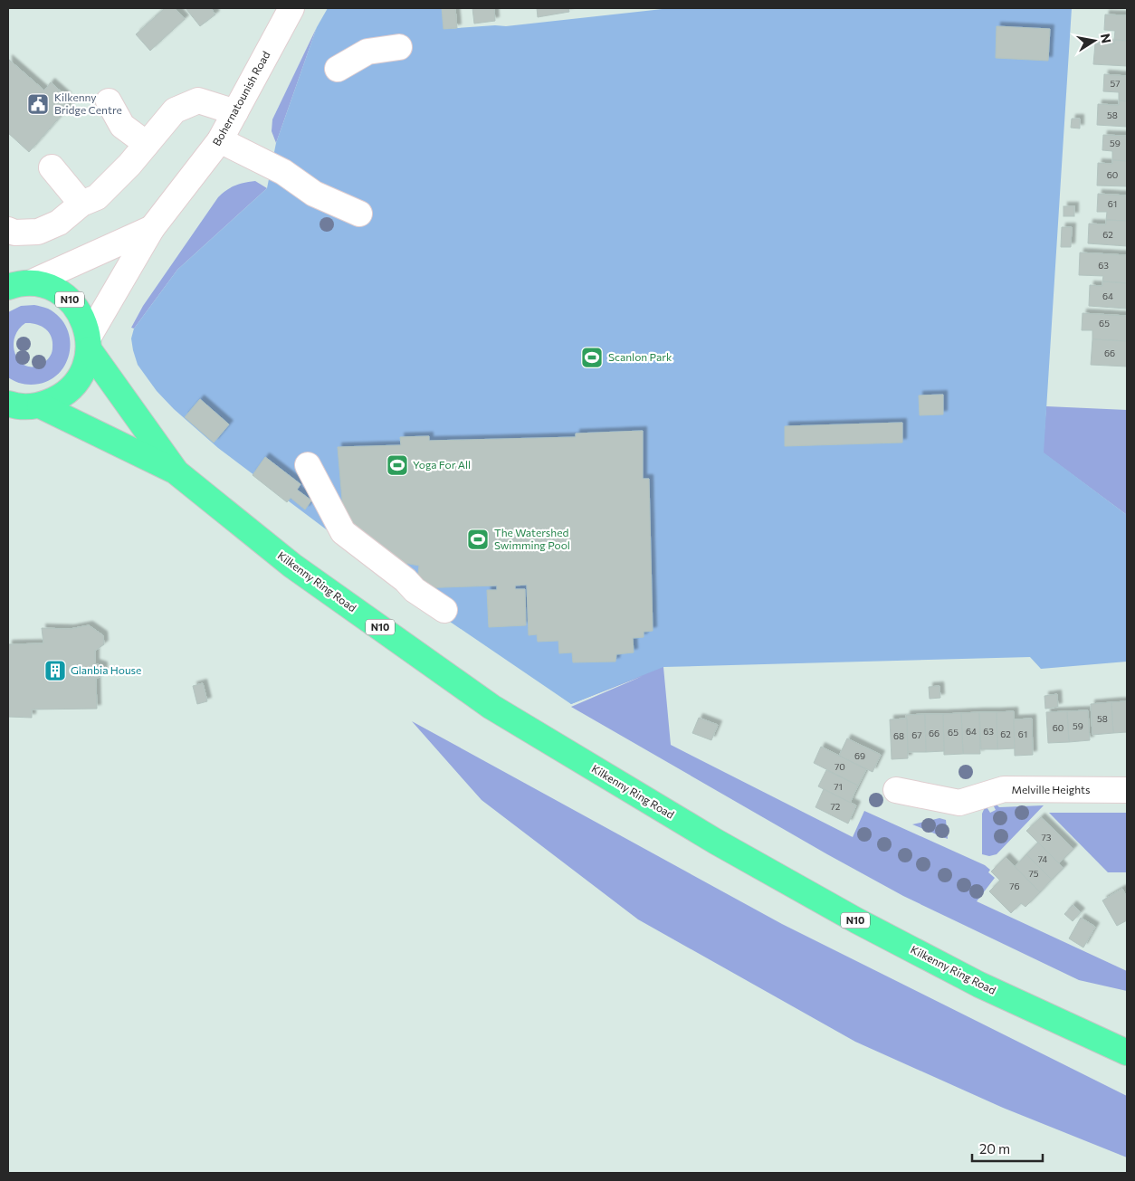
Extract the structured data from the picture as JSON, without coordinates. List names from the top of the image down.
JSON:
{
  "streets": {
    "highway": ["N10", "Kilkenny Ring Road"],
    "street": ["Bohernatounish Road", "Melville Heights"]
  },
  "crossings": [
    ["Bohernatounish Road", "N10"],
    ["Bohernatounish Road", "Kilkenny Ring Road"],
    ["N10", "Kilkenny Ring Road"]
  ],
  "places": {
    "public building": ["Kilkenny Bridge Centre"],
    "sports": ["Scanlon Park", "Yoga For All", "The Watershed Swimming Pool"],
    "building": ["Glanbia House"]
  },
  "house_numbers": [
    "57",
    "58",
    "59",
    "60",
    "61",
    "62",
    "63",
    "64",
    "65",
    "66",
    "58",
    "59",
    "60",
    "64",
    "63",
    "65",
    "66",
    "62",
    "61",
    "67",
    "68",
    "69",
    "70",
    "71",
    "72",
    "73",
    "74",
    "75",
    "76"
  ],
  "scale_bar": "20 m",
  "north": "right"
}
